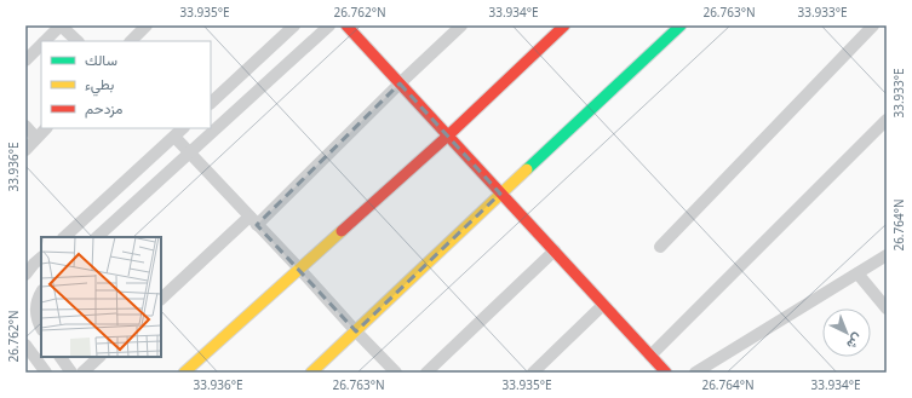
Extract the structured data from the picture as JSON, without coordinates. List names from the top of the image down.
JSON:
{
  "legend": ["سالك", "بطيء", "مزدحم"],
  "north": "bottom right",
  "coordinates": [
    "33.935°E",
    "26.762°N",
    "33.934°E",
    "26.763°N",
    "33.933°E",
    "33.936°E",
    "26.764°N"
  ]
}
